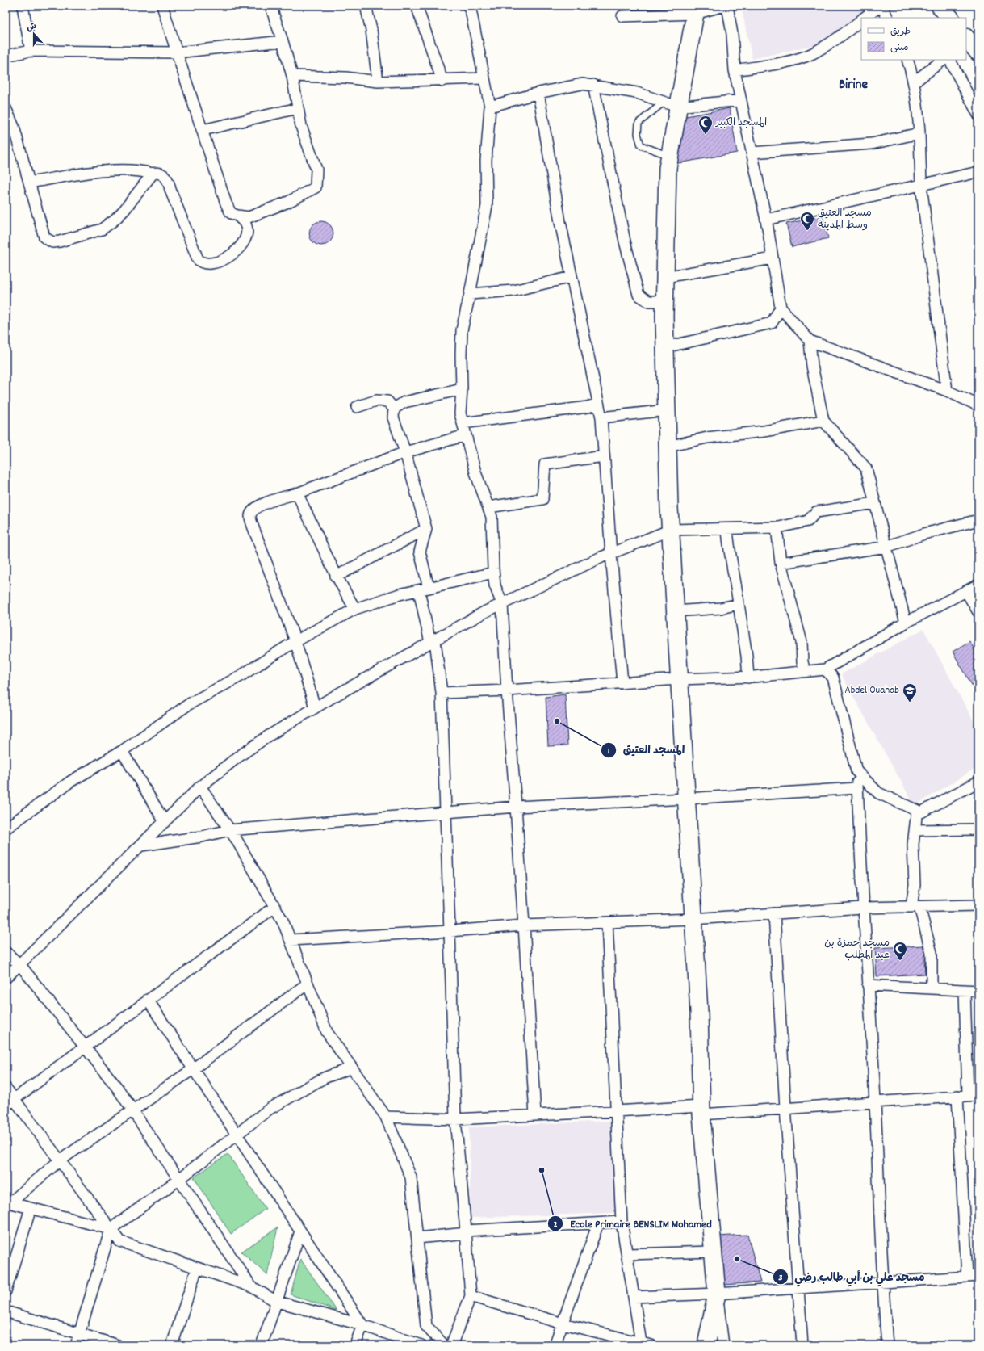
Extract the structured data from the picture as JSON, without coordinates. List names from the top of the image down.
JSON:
{
  "districts": ["Birine"],
  "places": {
    "mosque": ["المسجد الكبير", "مسجد العتيق وسط المدينة", "مسجد حمزة بن عبد المطلب"],
    "school or university": ["Abdel Ouahab"],
    "other": ["المسجد العتيق", "Ecole Primaire BENSLIM Mohamed", "مسجد علي بن أبي طالب رضي"]
  },
  "legend": ["طريق", "مبنى"],
  "north": "top"
}
